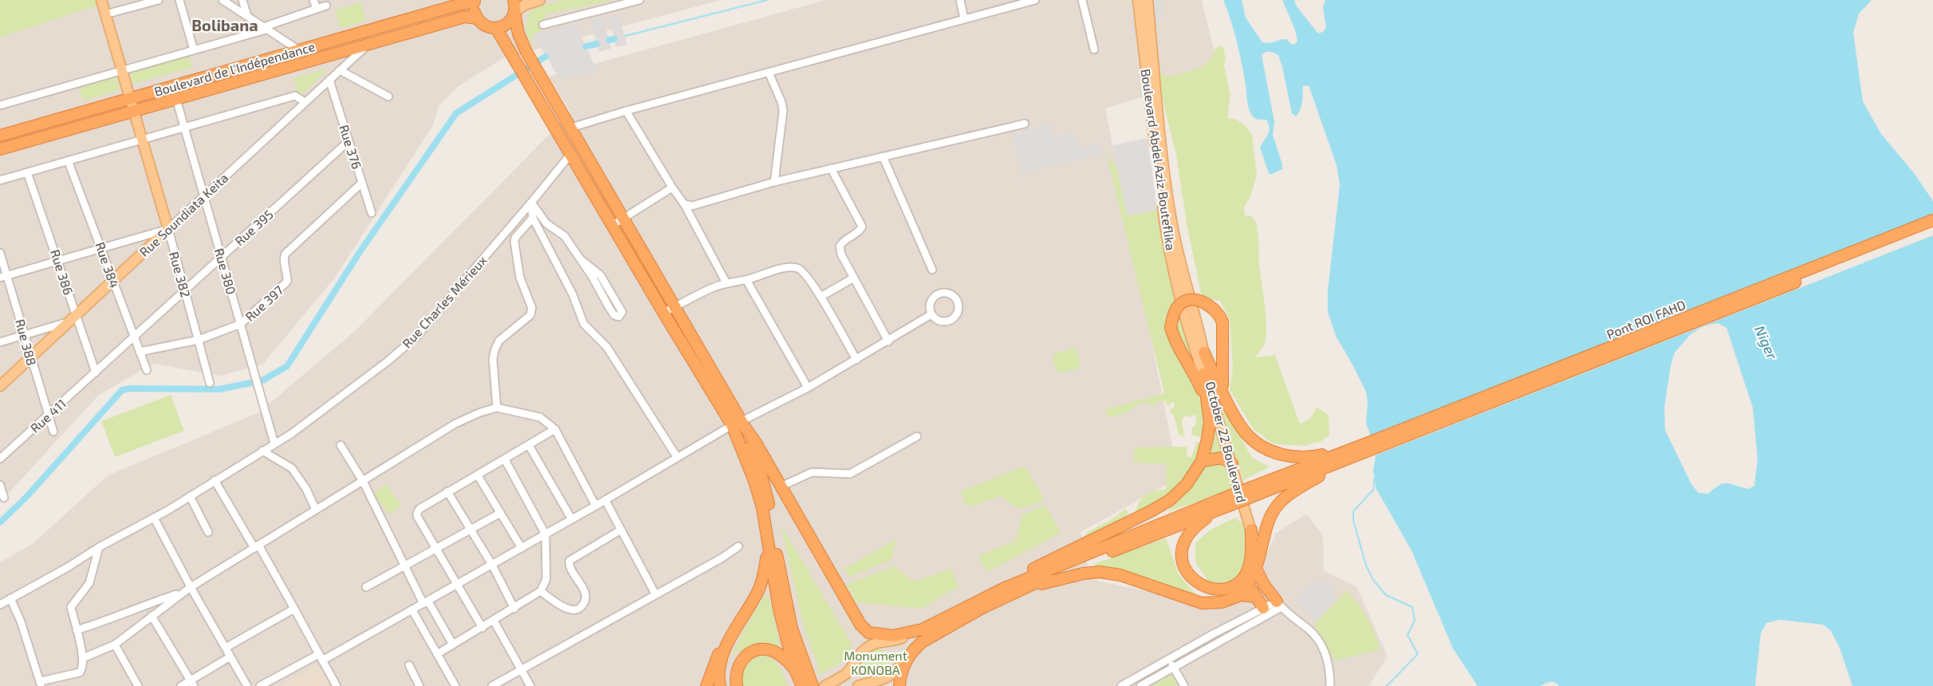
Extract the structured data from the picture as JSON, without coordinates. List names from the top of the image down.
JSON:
{
  "streets": {
    "highway": ["Boulevard de l'Indépendance", "Pont ROI FAHD"],
    "main road": [
      "Boulevard Abdel Aziz Bouteflika",
      "Rue Soundiata Keita",
      "Rue 382",
      "October 22 Boulevard"
    ],
    "street": [
      "Rue 376",
      "Rue 395",
      "Rue 384",
      "Rue 380",
      "Rue 386",
      "Rue Charles Mérieux",
      "Rue 397",
      "Rue 388",
      "Rue 411"
    ]
  },
  "crossings": [
    ["Boulevard de l'Indépendance", "Rue Soundiata Keita"],
    ["Boulevard de l'Indépendance", "Rue 380"],
    ["Boulevard de l'Indépendance", "Rue 382"],
    ["Rue 376", "Rue Soundiata Keita"],
    ["Rue 376", "Rue 395"],
    ["Rue 376", "Rue 397"],
    ["Boulevard Abdel Aziz Bouteflika", "October 22 Boulevard"],
    ["Rue Soundiata Keita", "Rue 384"],
    ["Rue Soundiata Keita", "Rue 380"],
    ["Rue Soundiata Keita", "Rue 386"],
    ["Rue Soundiata Keita", "Rue 382"],
    ["Rue Soundiata Keita", "Rue 388"],
    ["Rue 395", "Rue 384"],
    ["Rue 395", "Rue 380"],
    ["Rue 395", "Rue 386"],
    ["Rue 395", "Rue 382"],
    ["Rue 395", "Rue 411"],
    ["Rue 384", "Rue 397"],
    ["Rue 380", "Rue Charles Mérieux"],
    ["Rue 380", "Rue 397"],
    ["Rue 386", "Rue 411"],
    ["Rue 382", "Rue 397"],
    ["Rue 388", "Rue 411"]
  ],
  "districts": ["Bolibana"],
  "water": ["Niger"],
  "parks": ["Monument KONOBA"]
}
